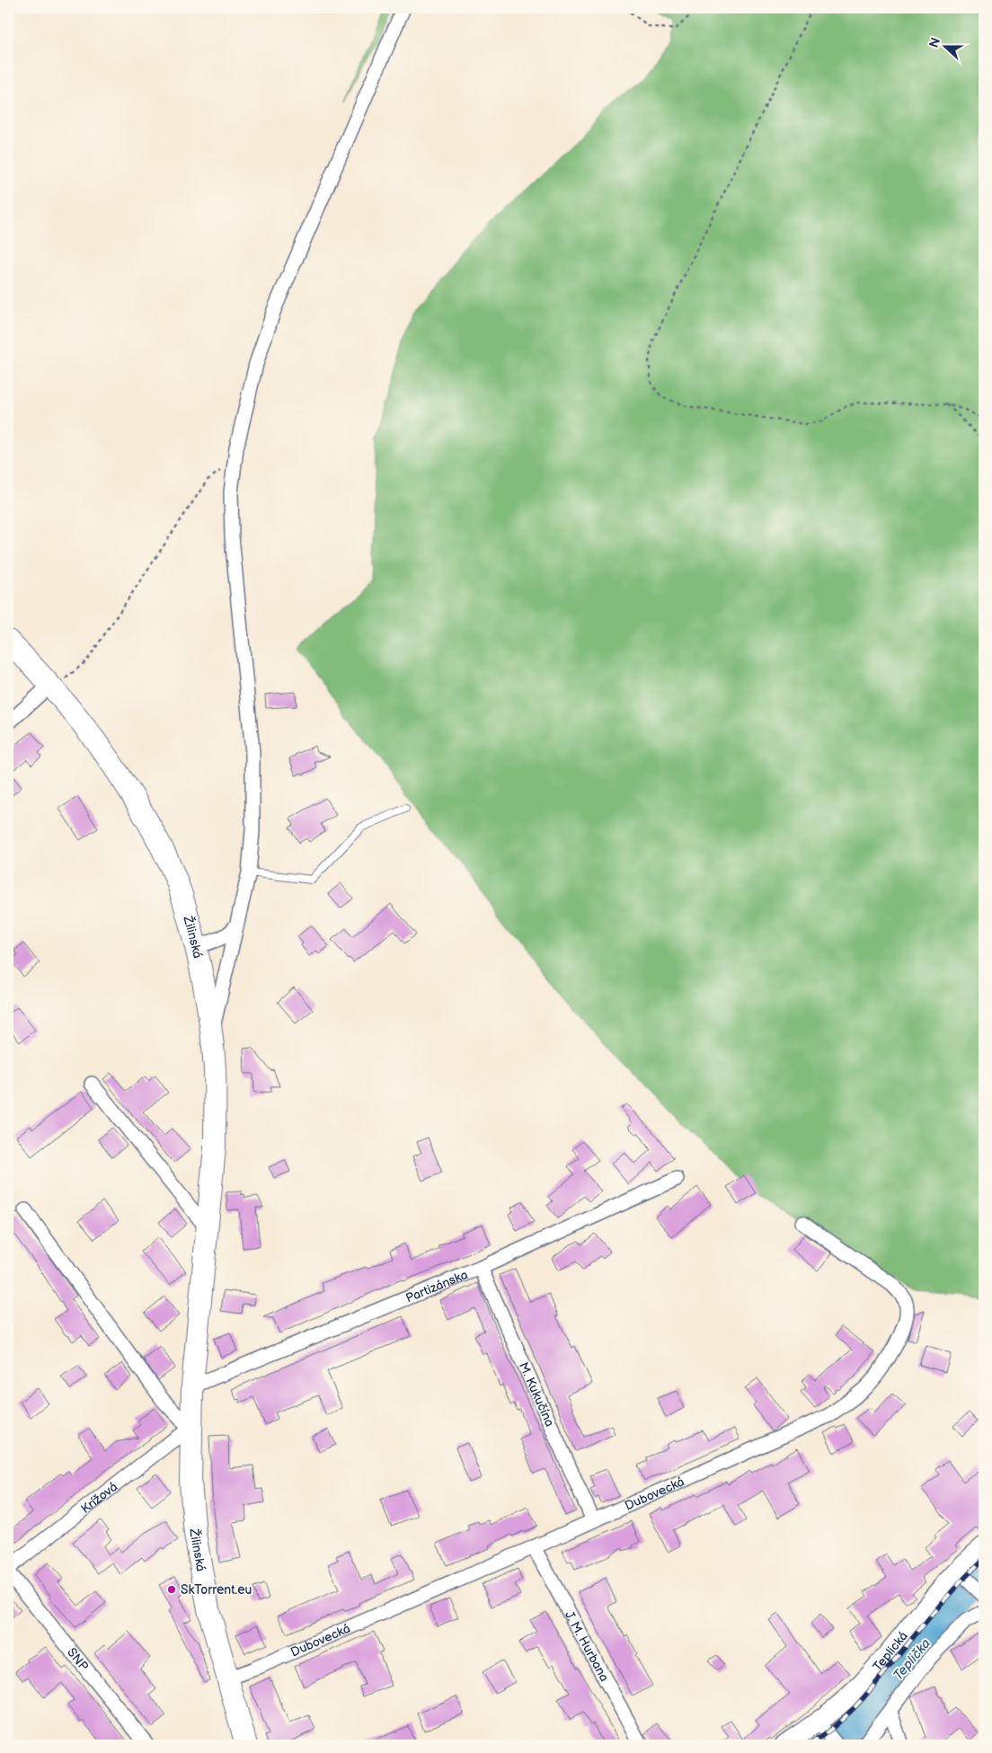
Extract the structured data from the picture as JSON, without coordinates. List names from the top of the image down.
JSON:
{
  "streets": {
    "main road": ["Žilinská", "Teplická"],
    "street": [
      "Partizánska",
      "M. Kukučína",
      "Dubovecká",
      "Krížová",
      "J. M. Hurbana",
      "SNP"
    ]
  },
  "crossings": [
    ["Žilinská", "Partizánska"],
    ["Žilinská", "Dubovecká"],
    ["Žilinská", "Krížová"],
    ["Partizánska", "M. Kukučína"],
    ["M. Kukučína", "Dubovecká"],
    ["Dubovecká", "J. M. Hurbana"]
  ],
  "water": ["Teplička"],
  "places": ["SkTorrent.eu"],
  "north": "left"
}
